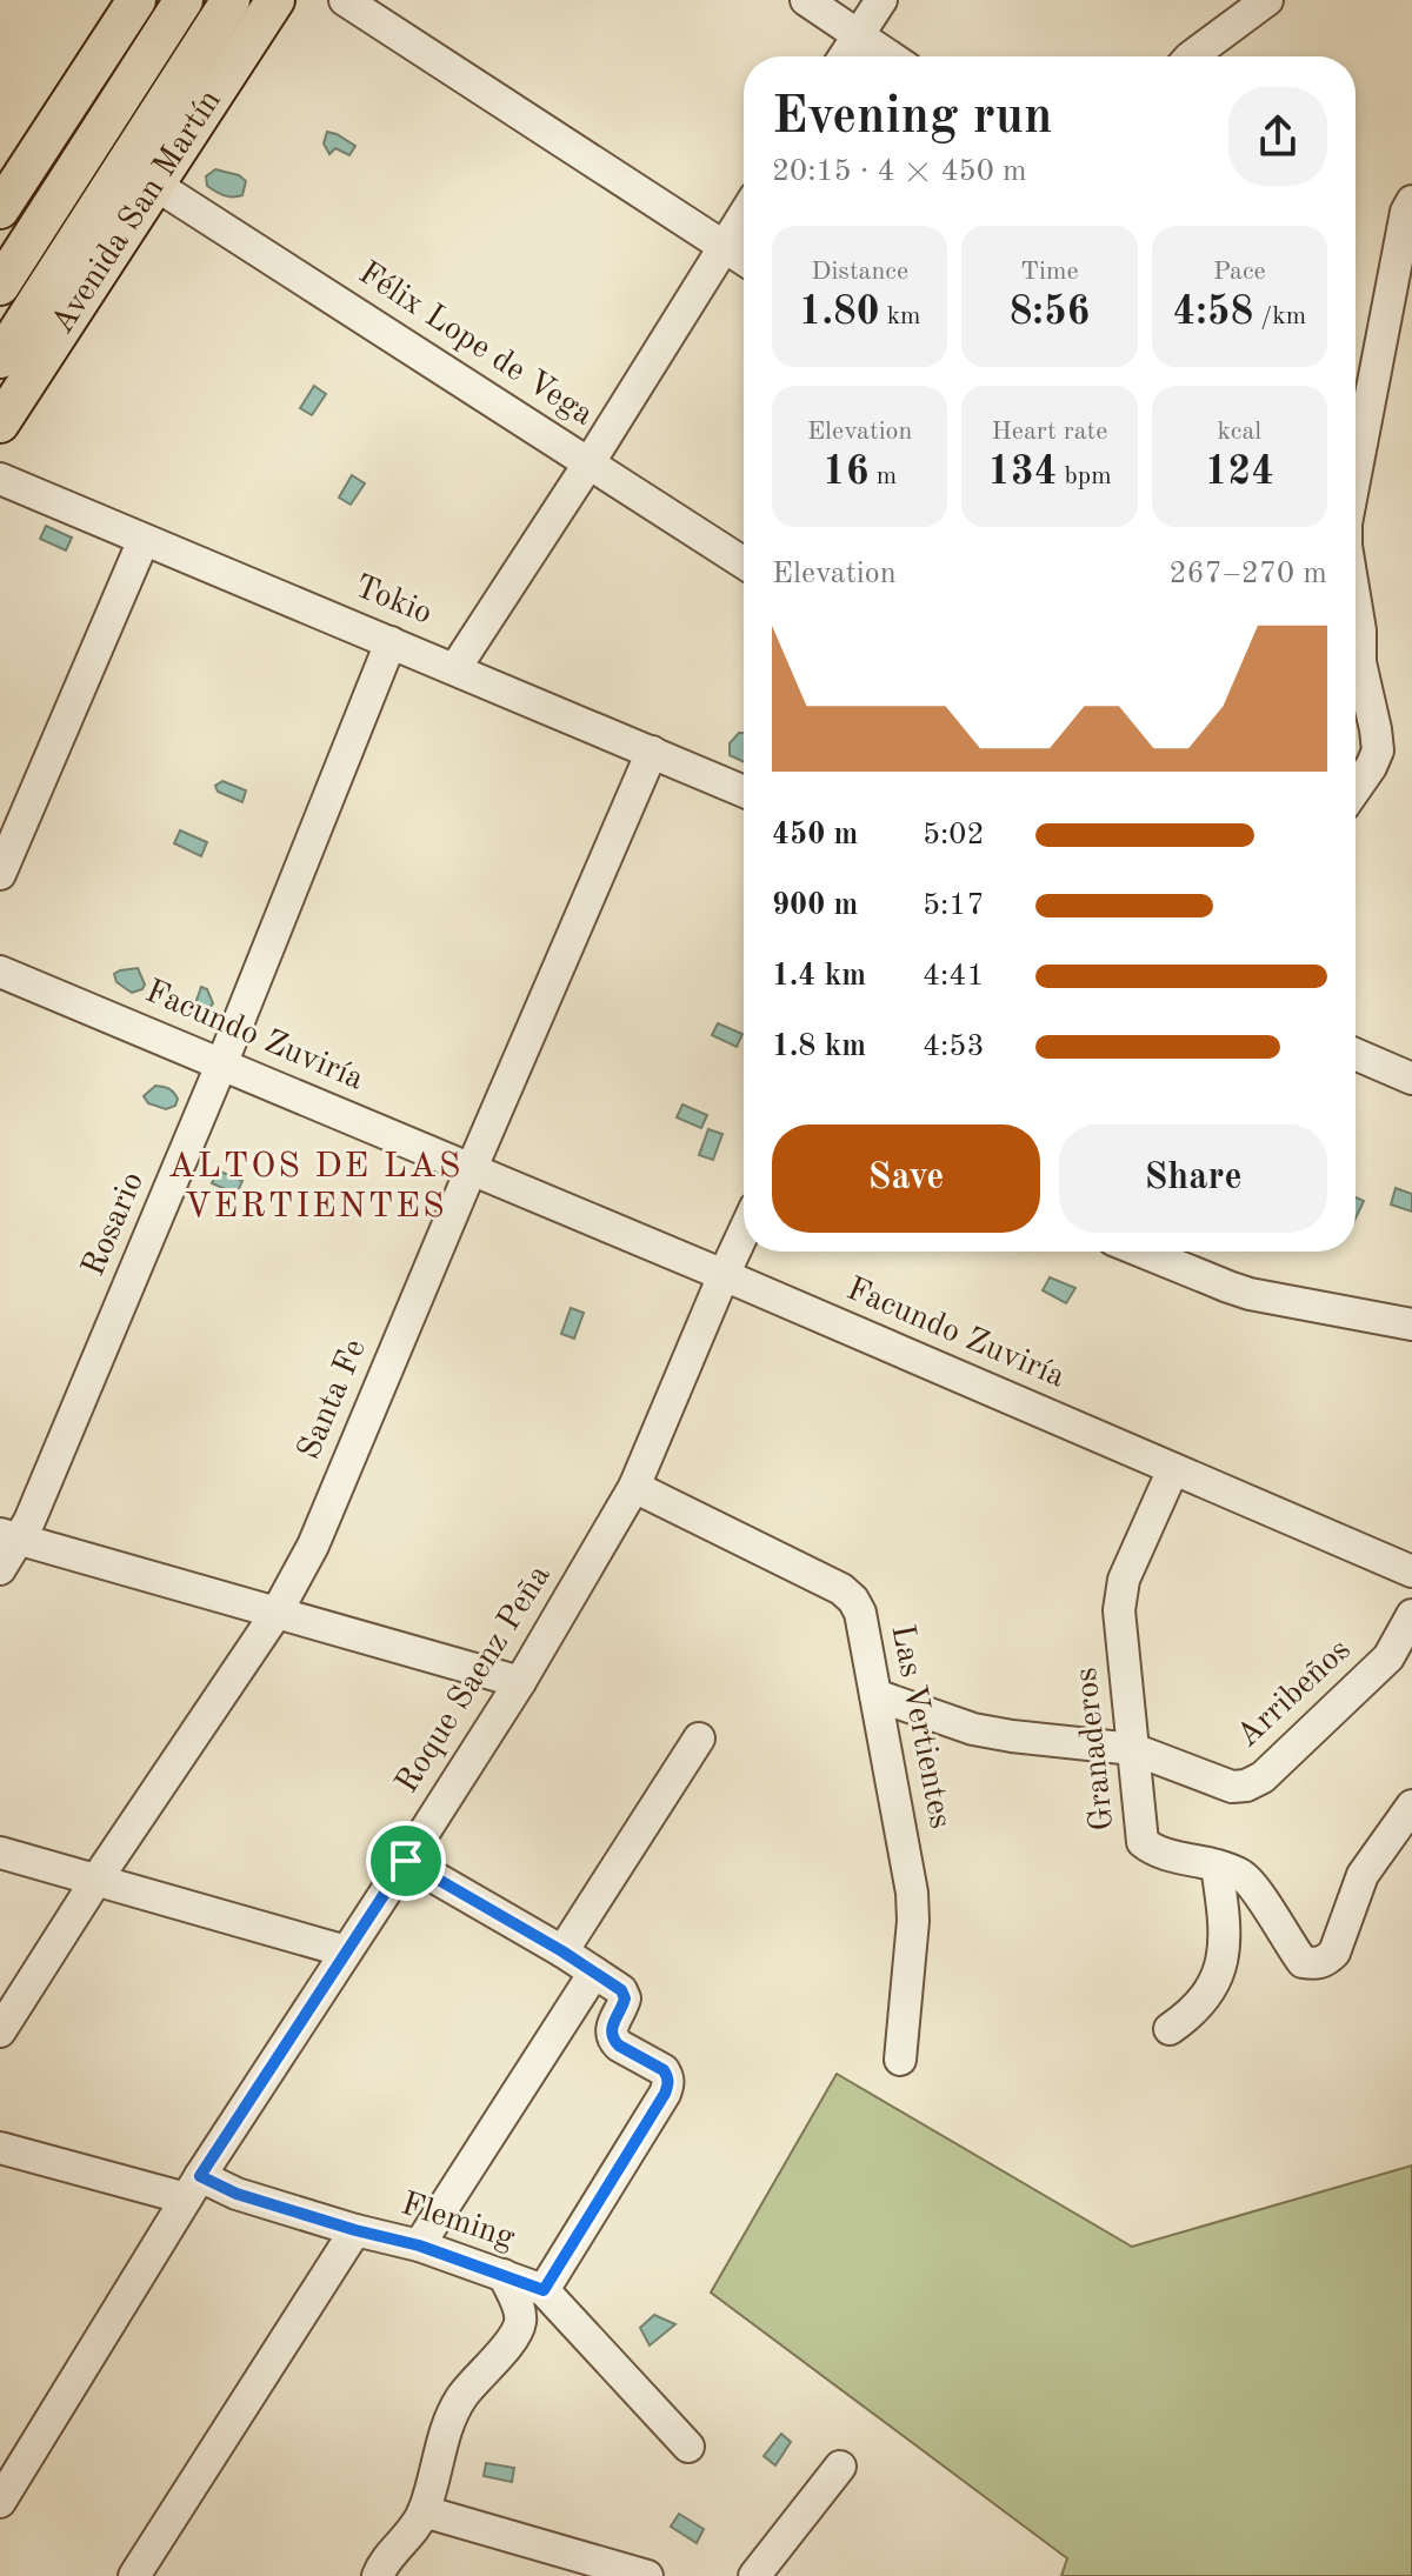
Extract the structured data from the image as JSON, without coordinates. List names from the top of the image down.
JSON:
{
  "streets": {
    "main road": ["Avenida San Martín"],
    "street": [
      "Félix Lope de Vega",
      "Tokio",
      "Facundo Zuviría",
      "Rosario",
      "Santa Fe",
      "Roque Saenz Peña",
      "Arribeños",
      "Las Vertientes",
      "Granaderos",
      "Fleming"
    ]
  },
  "crossings": [
    ["Avenida San Martín", "Félix Lope de Vega"],
    ["Tokio", "Rosario"],
    ["Tokio", "Santa Fe"],
    ["Facundo Zuviría", "Rosario"],
    ["Facundo Zuviría", "Santa Fe"],
    ["Facundo Zuviría", "Roque Saenz Peña"],
    ["Facundo Zuviría", "Granaderos"],
    ["Roque Saenz Peña", "Las Vertientes"],
    ["Roque Saenz Peña", "Fleming"],
    ["Arribeños", "Las Vertientes"],
    ["Arribeños", "Granaderos"]
  ],
  "districts": ["ALTOS DE LAS VERTIENTES"],
  "page": {
    "heading": ["Evening run", "20:15 · 4 × 450 m"],
    "stats": [
      ["Distance", "1.80 km"],
      ["Time", "8:56"],
      ["Pace", "4:58 /km"],
      ["Elevation", "16 m"],
      ["Heart rate", "134 bpm"],
      ["kcal", "124"]
    ],
    "chart": ["Elevation", "267–270 m"],
    "list": [
      {
        "name": "450 m",
        "note": "5:02"
      },
      {
        "name": "900 m",
        "note": "5:17"
      },
      {
        "name": "1.4 km",
        "note": "4:41"
      },
      {
        "name": "1.8 km",
        "note": "4:53"
      }
    ],
    "buttons": ["Save", "Share"]
  }
}
